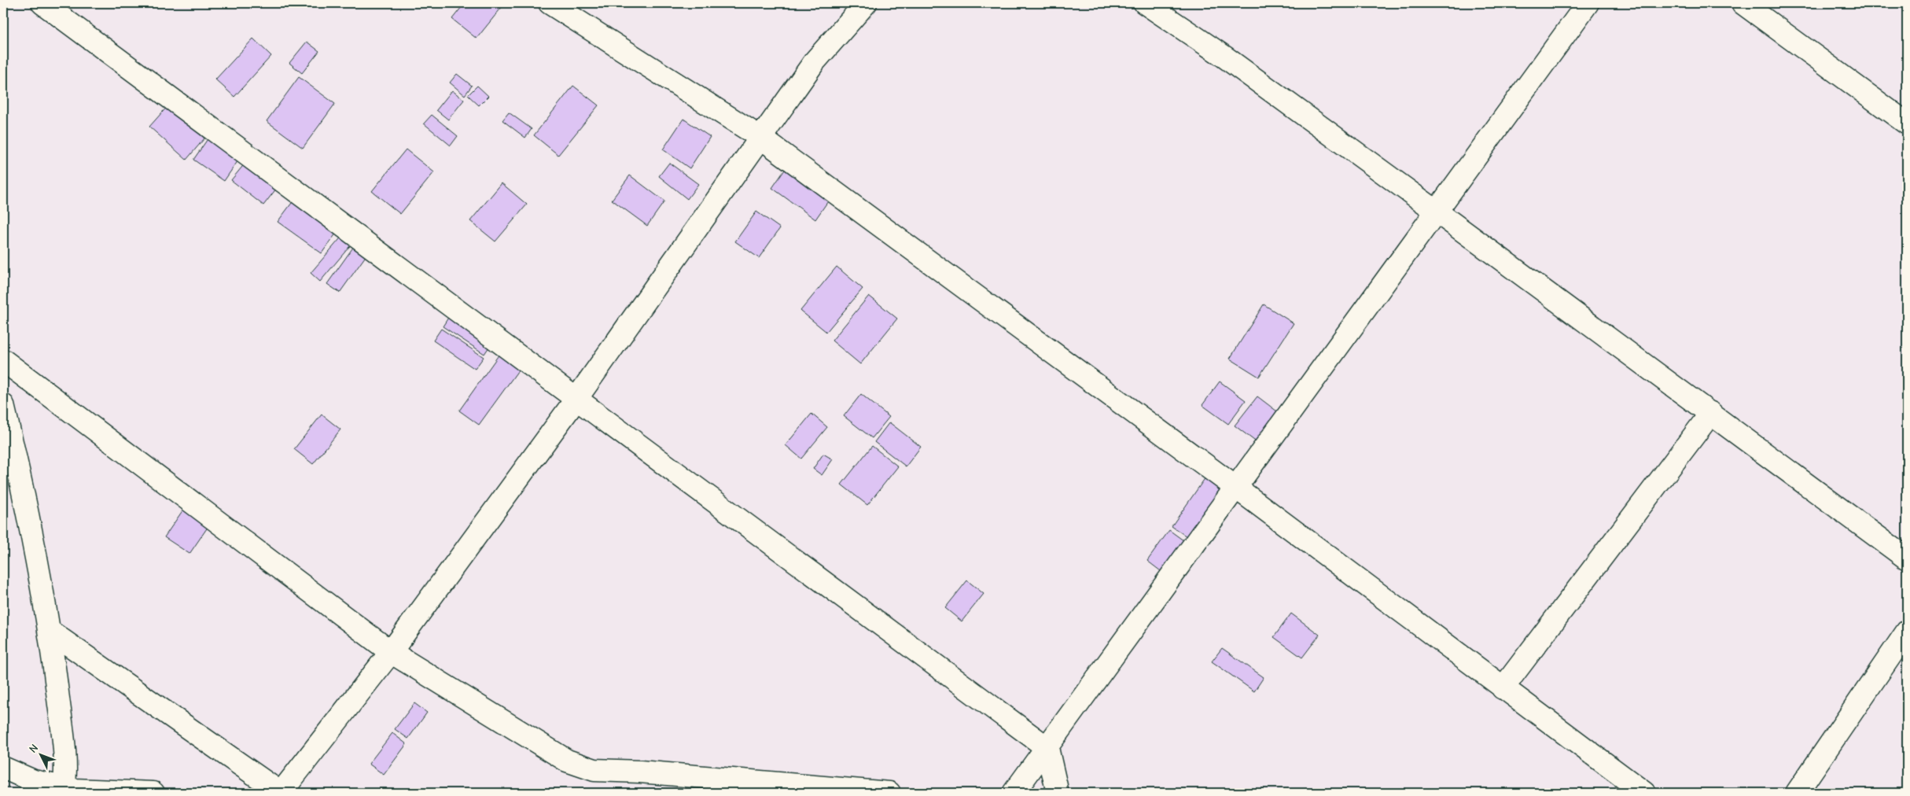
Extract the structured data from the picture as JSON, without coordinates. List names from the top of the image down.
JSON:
{
  "north": "top left"
}
